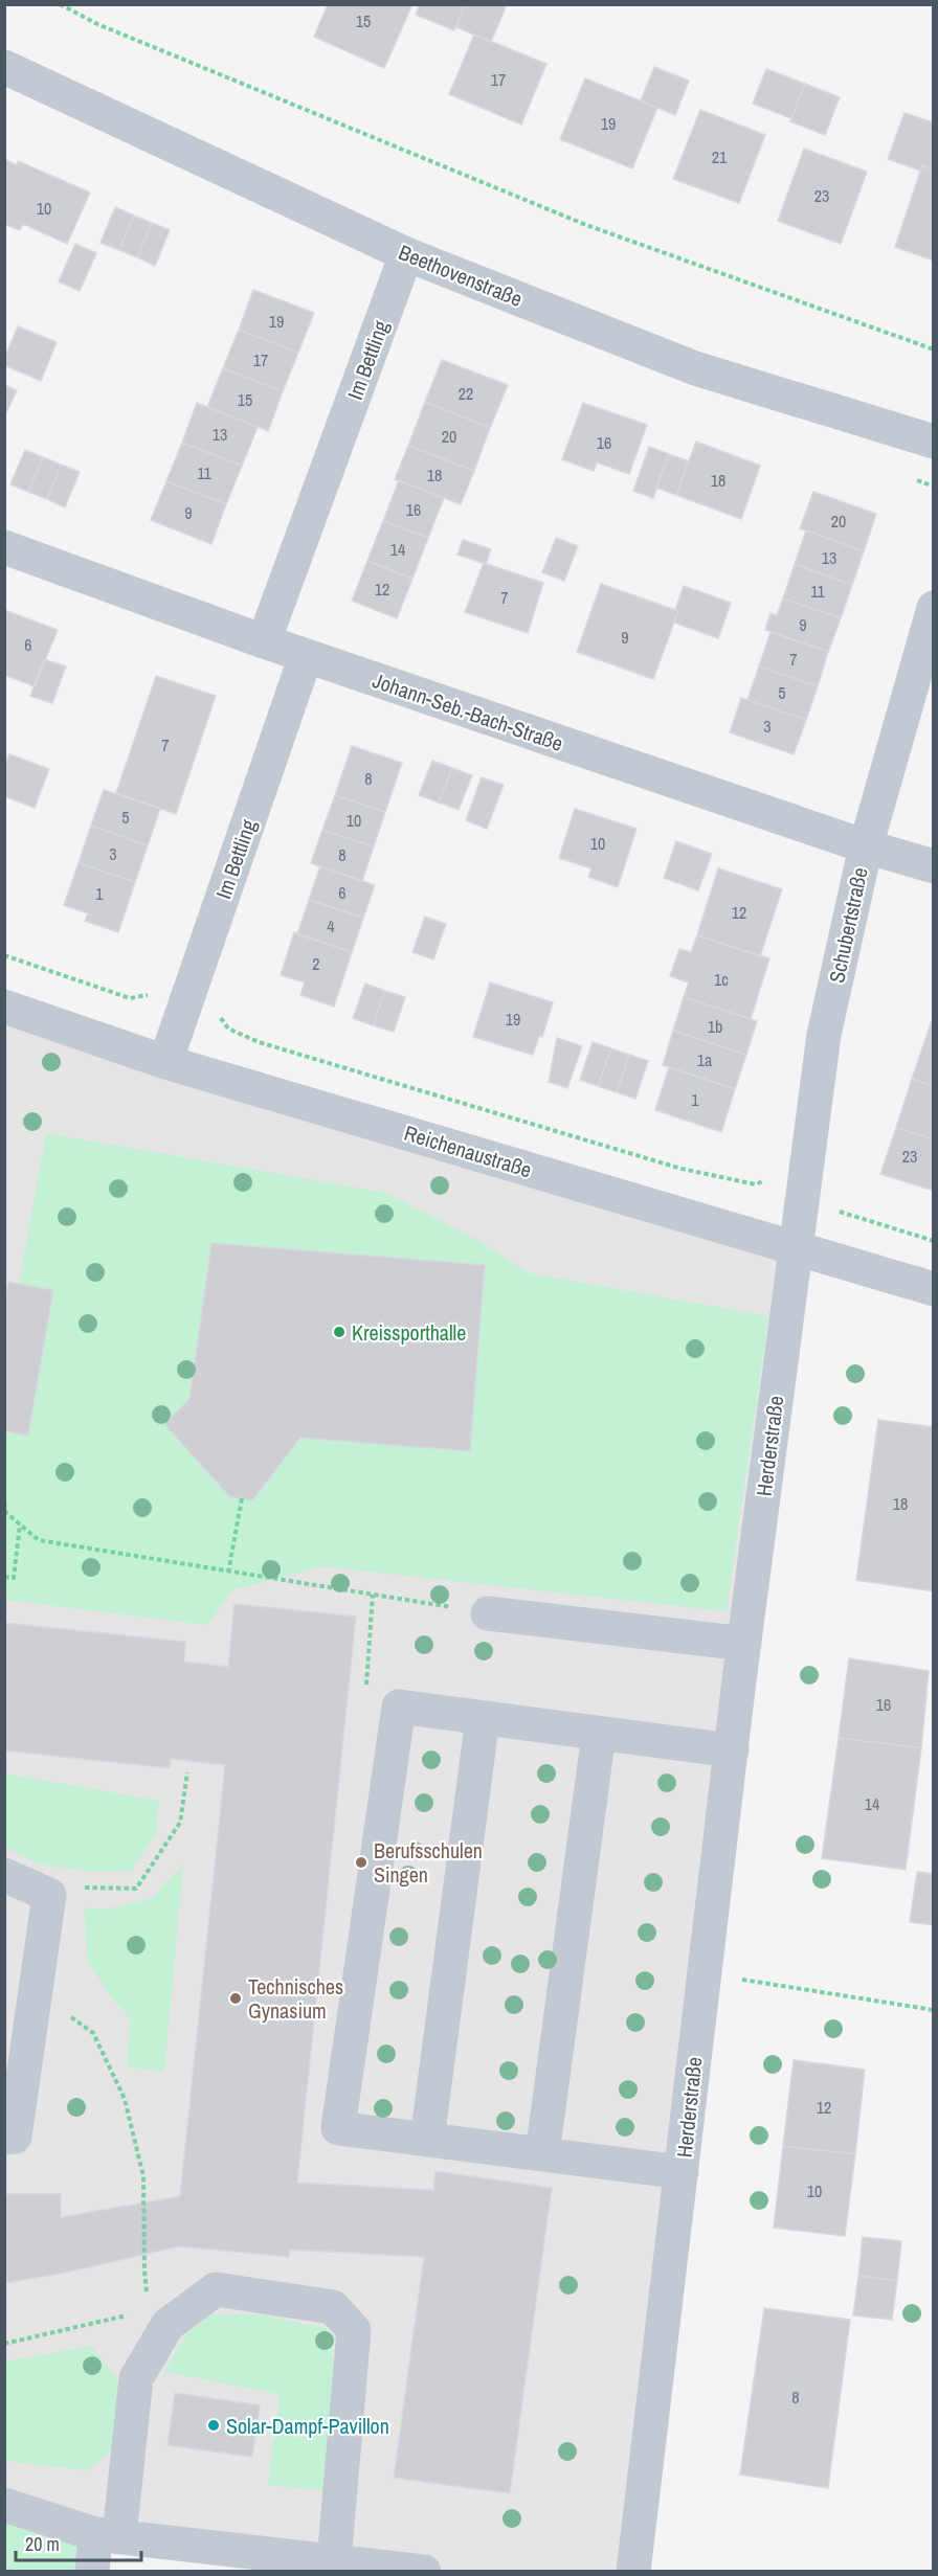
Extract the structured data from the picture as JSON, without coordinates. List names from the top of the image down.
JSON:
{
  "streets": {
    "street": [
      "Beethovenstraße",
      "Im Bettling",
      "Johann-Seb.-Bach-Straße",
      "Schubertstraße",
      "Reichenaustraße",
      "Herderstraße"
    ]
  },
  "crossings": [
    ["Beethovenstraße", "Im Bettling"],
    ["Im Bettling", "Johann-Seb.-Bach-Straße"],
    ["Im Bettling", "Reichenaustraße"],
    ["Johann-Seb.-Bach-Straße", "Schubertstraße"],
    ["Schubertstraße", "Reichenaustraße"],
    ["Schubertstraße", "Herderstraße"],
    ["Reichenaustraße", "Herderstraße"]
  ],
  "places": [
    "Kreissporthalle",
    "Berufsschulen Singen",
    "Technisches Gynasium",
    "Solar-Dampf-Pavillon"
  ],
  "house_numbers": [
    "15",
    "17",
    "19",
    "21",
    "23",
    "10",
    "19",
    "17",
    "22",
    "15",
    "13",
    "20",
    "16",
    "11",
    "18",
    "18",
    "16",
    "9",
    "20",
    "14",
    "13",
    "12",
    "11",
    "7",
    "9",
    "9",
    "6",
    "7",
    "5",
    "3",
    "7",
    "8",
    "5",
    "10",
    "10",
    "3",
    "8",
    "6",
    "1",
    "12",
    "4",
    "2",
    "1c",
    "19",
    "1b",
    "1a",
    "1",
    "23",
    "18",
    "16",
    "14",
    "12",
    "10",
    "8"
  ],
  "scale_bar": "20 m"
}
